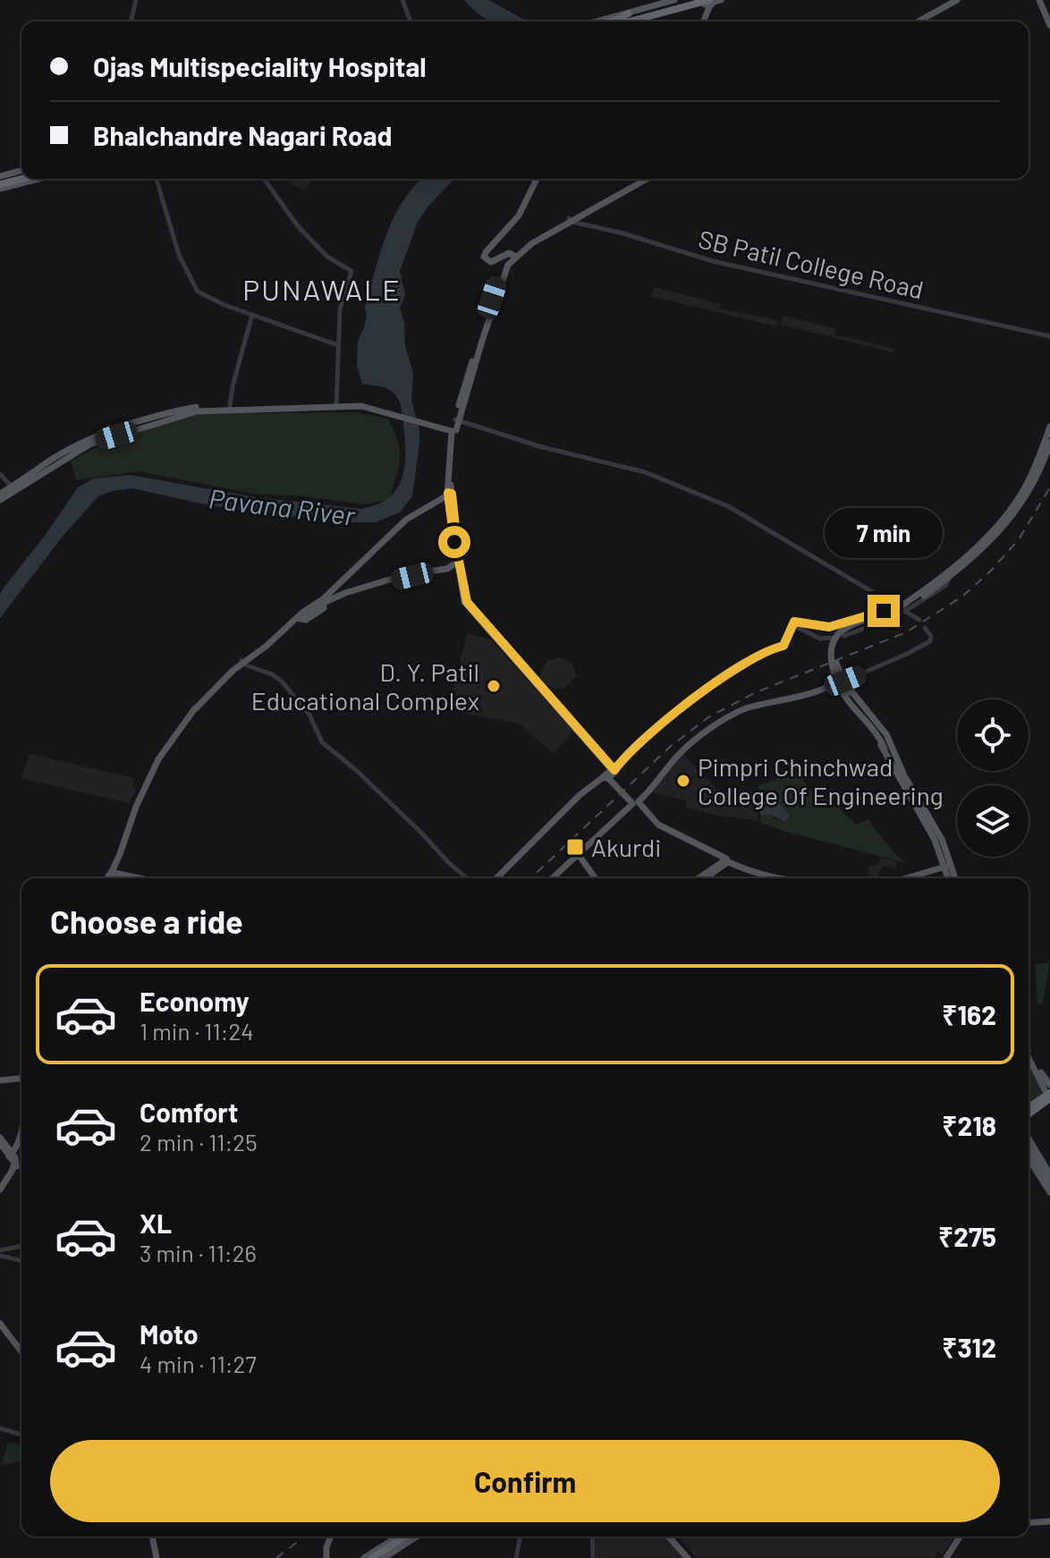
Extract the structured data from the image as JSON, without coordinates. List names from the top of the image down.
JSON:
{
  "streets": {
    "street": ["SB Patil College Road"]
  },
  "districts": ["PUNAWALE"],
  "water": ["Pavana River"],
  "places": {
    "other": ["D. Y. Patil Educational Complex", "Pimpri Chinchwad College Of Engineering"],
    "transit": ["Akurdi"]
  },
  "page": {
    "banner": ["Ojas Multispeciality Hospital", "Bhalchandre Nagari Road"],
    "bubble": "7 min",
    "heading": "Choose a ride",
    "list": [
      {
        "name": "Economy",
        "note": "1 min · 11:24",
        "value": "₹162"
      },
      {
        "name": "Comfort",
        "note": "2 min · 11:25",
        "value": "₹218"
      },
      {
        "name": "XL",
        "note": "3 min · 11:26",
        "value": "₹275"
      },
      {
        "name": "Moto",
        "note": "4 min · 11:27",
        "value": "₹312"
      }
    ],
    "buttons": "Confirm"
  }
}
